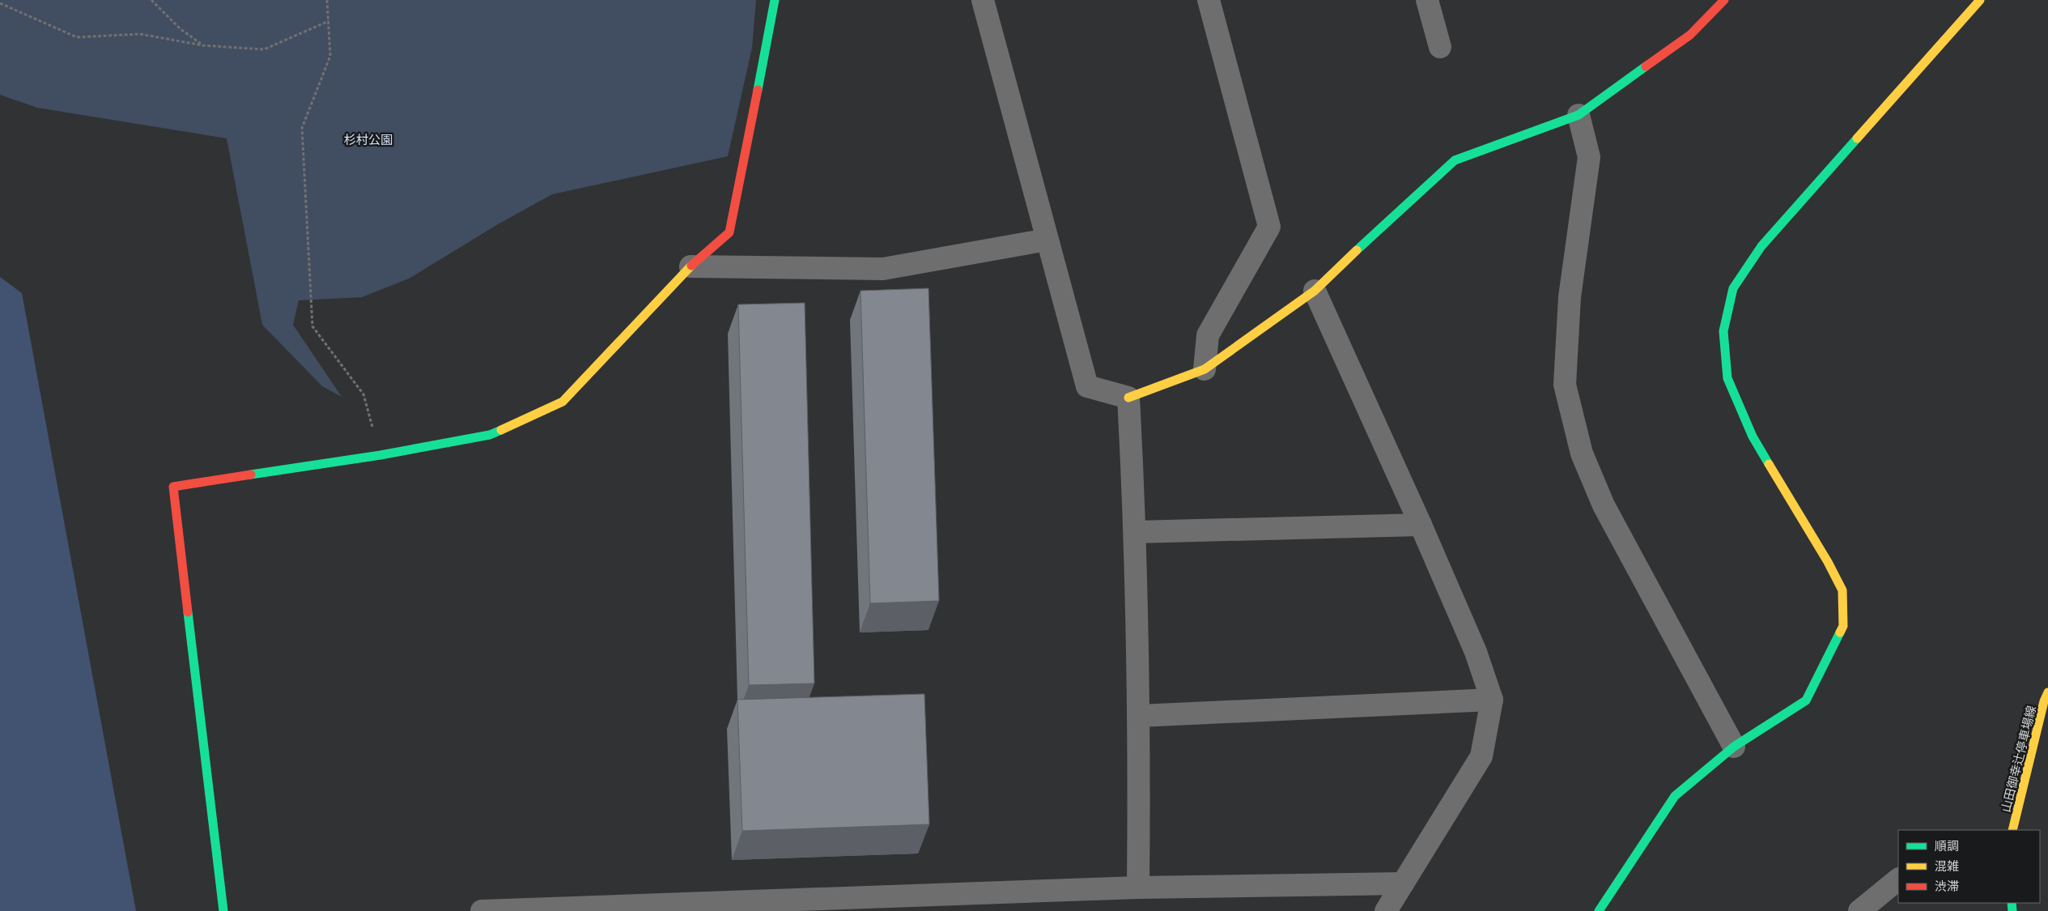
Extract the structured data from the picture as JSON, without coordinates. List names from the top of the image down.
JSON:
{
  "streets": {
    "street": ["山田御幸辻停車場線"]
  },
  "parks": ["杉村公園"],
  "legend": ["順調", "混雑", "渋滞"]
}
